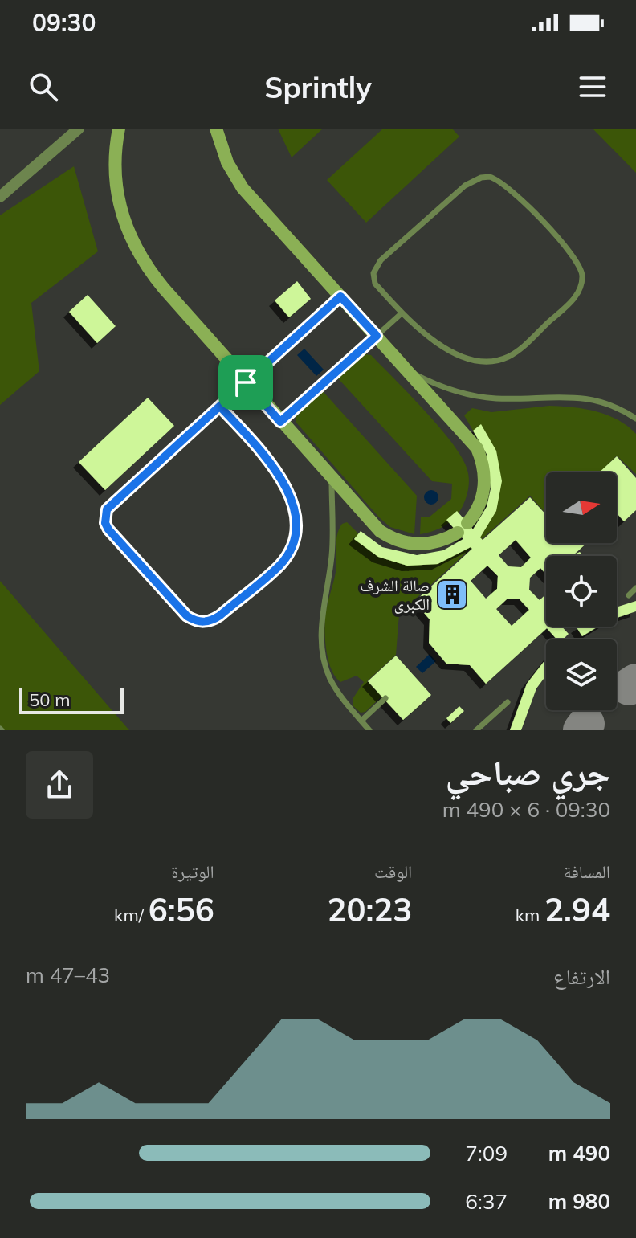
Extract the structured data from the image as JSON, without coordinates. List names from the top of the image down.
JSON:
{
  "places": {
    "building": ["صالة الشرف الكبرى"]
  },
  "scale_bar": "50 m",
  "north": "right",
  "page": {
    "status": "09:30",
    "header": "Sprintly",
    "scale": "50 m",
    "heading": ["جري صباحي", "09:30 · 6 × 490 m"],
    "stats": [
      ["المسافة", "2.94 km"],
      ["الوقت", "20:23"],
      ["الوتيرة", "6:56 /km"]
    ],
    "chart": ["الارتفاع", "43–47 m"],
    "list": [
      {
        "name": "490 m",
        "note": "7:09"
      },
      {
        "name": "980 m",
        "note": "6:37"
      }
    ]
  }
}
